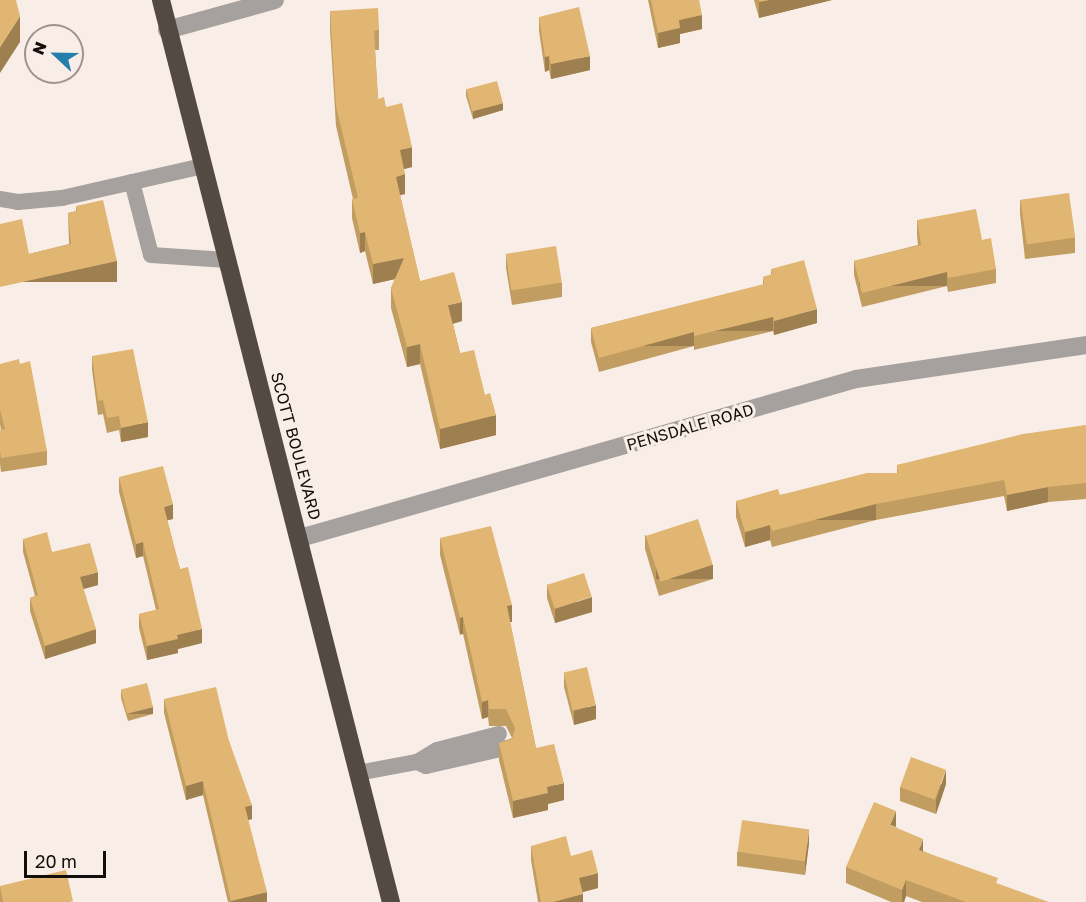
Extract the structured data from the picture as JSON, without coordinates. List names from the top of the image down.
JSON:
{
  "streets": {
    "highway": ["SCOTT BOULEVARD"],
    "street": ["PENSDALE ROAD"]
  },
  "crossings": [
    ["PENSDALE ROAD", "SCOTT BOULEVARD"]
  ],
  "scale_bar": "20 m",
  "north": "left"
}
